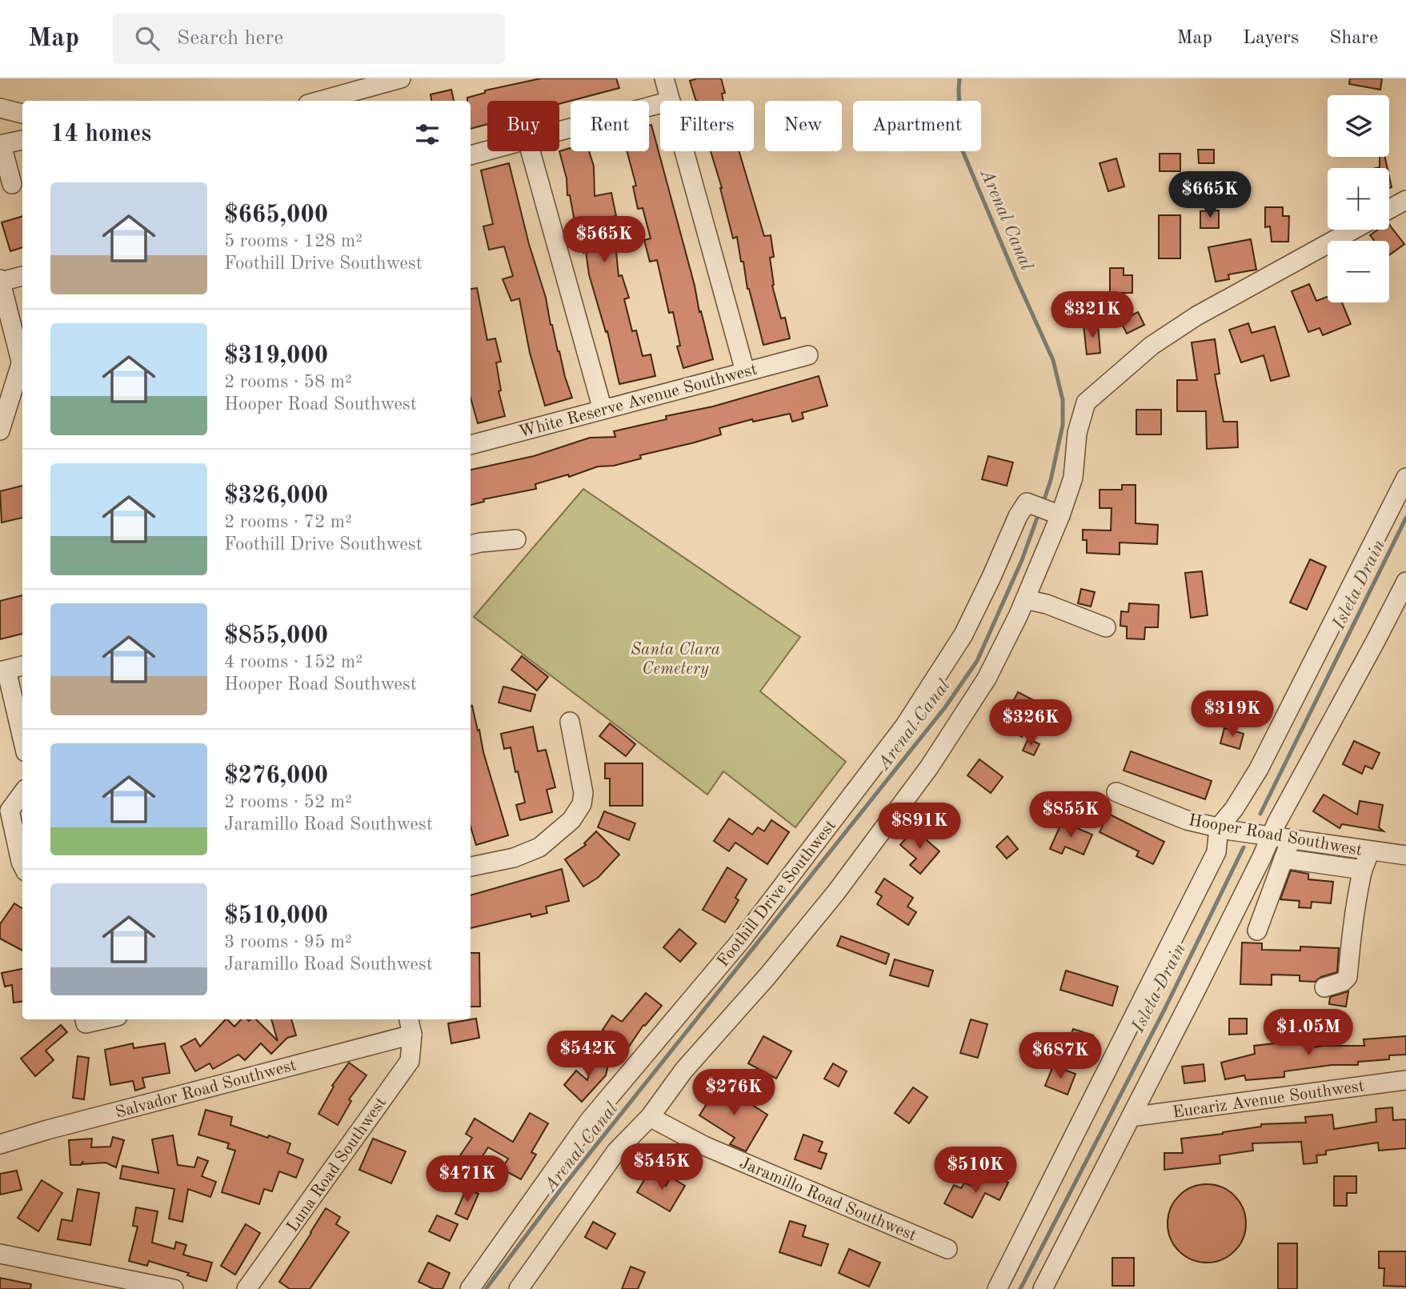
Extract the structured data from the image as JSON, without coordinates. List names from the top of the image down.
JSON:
{
  "streets": {
    "street": [
      "White Reserve Avenue Southwest",
      "Hooper Road Southwest",
      "Foothill Drive Southwest",
      "Salvador Road Southwest",
      "Eucariz Avenue Southwest",
      "Luna Road Southwest",
      "Jaramillo Road Southwest"
    ]
  },
  "crossings": [
    ["Salvador Road Southwest", "Luna Road Southwest"]
  ],
  "water": ["Arenal Canal", "Isleta Drain"],
  "parks": ["Santa Clara Cemetery"],
  "page": {
    "header": "Map",
    "search": "Search here",
    "nav": ["Map", "Layers", "Share"],
    "map_buttons": ["+", "−"],
    "chip": [
      "Buy",
      "Rent",
      "Filters",
      "New",
      "Apartment"
    ],
    "heading": "14 homes",
    "list": [
      {
        "name": "$665,000",
        "note": "5 rooms · 128 m² · Foothill Drive Southwest"
      },
      {
        "name": "$319,000",
        "note": "2 rooms · 58 m² · Hooper Road Southwest"
      },
      {
        "name": "$326,000",
        "note": "2 rooms · 72 m² · Foothill Drive Southwest"
      },
      {
        "name": "$855,000",
        "note": "4 rooms · 152 m² · Hooper Road Southwest"
      },
      {
        "name": "$276,000",
        "note": "2 rooms · 52 m² · Jaramillo Road Southwest"
      },
      {
        "name": "$510,000",
        "note": "3 rooms · 95 m² · Jaramillo Road Southwest"
      }
    ],
    "price": [
      "$665K",
      "$565K",
      "$321K",
      "$319K",
      "$326K",
      "$855K",
      "$891K",
      "$1.05M",
      "$542K",
      "$687K",
      "$276K",
      "$545K",
      "$510K",
      "$471K"
    ]
  }
}
